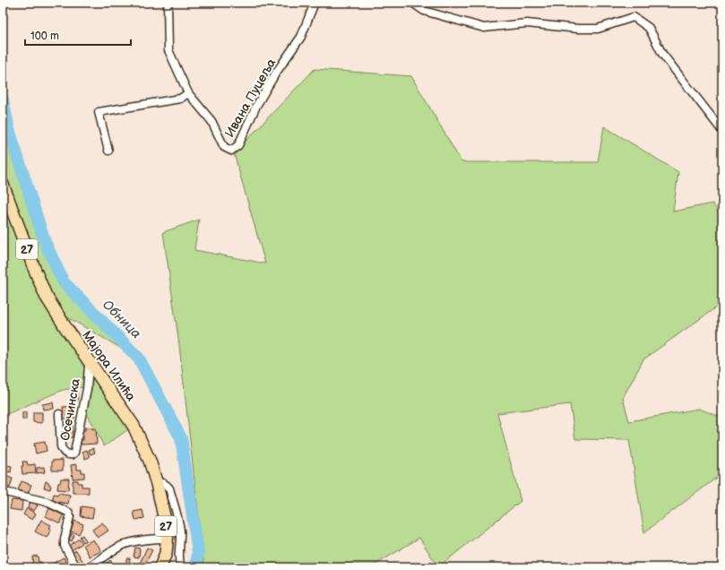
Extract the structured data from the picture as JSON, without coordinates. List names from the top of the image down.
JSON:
{
  "streets": {
    "main road": ["27", "Мајора Илића"],
    "street": ["Ивана Пуцеља", "Осечинска"]
  },
  "crossings": [
    ["Мајора Илића", "Осечинска"]
  ],
  "water": ["Обница"],
  "scale_bar": "100 m"
}
